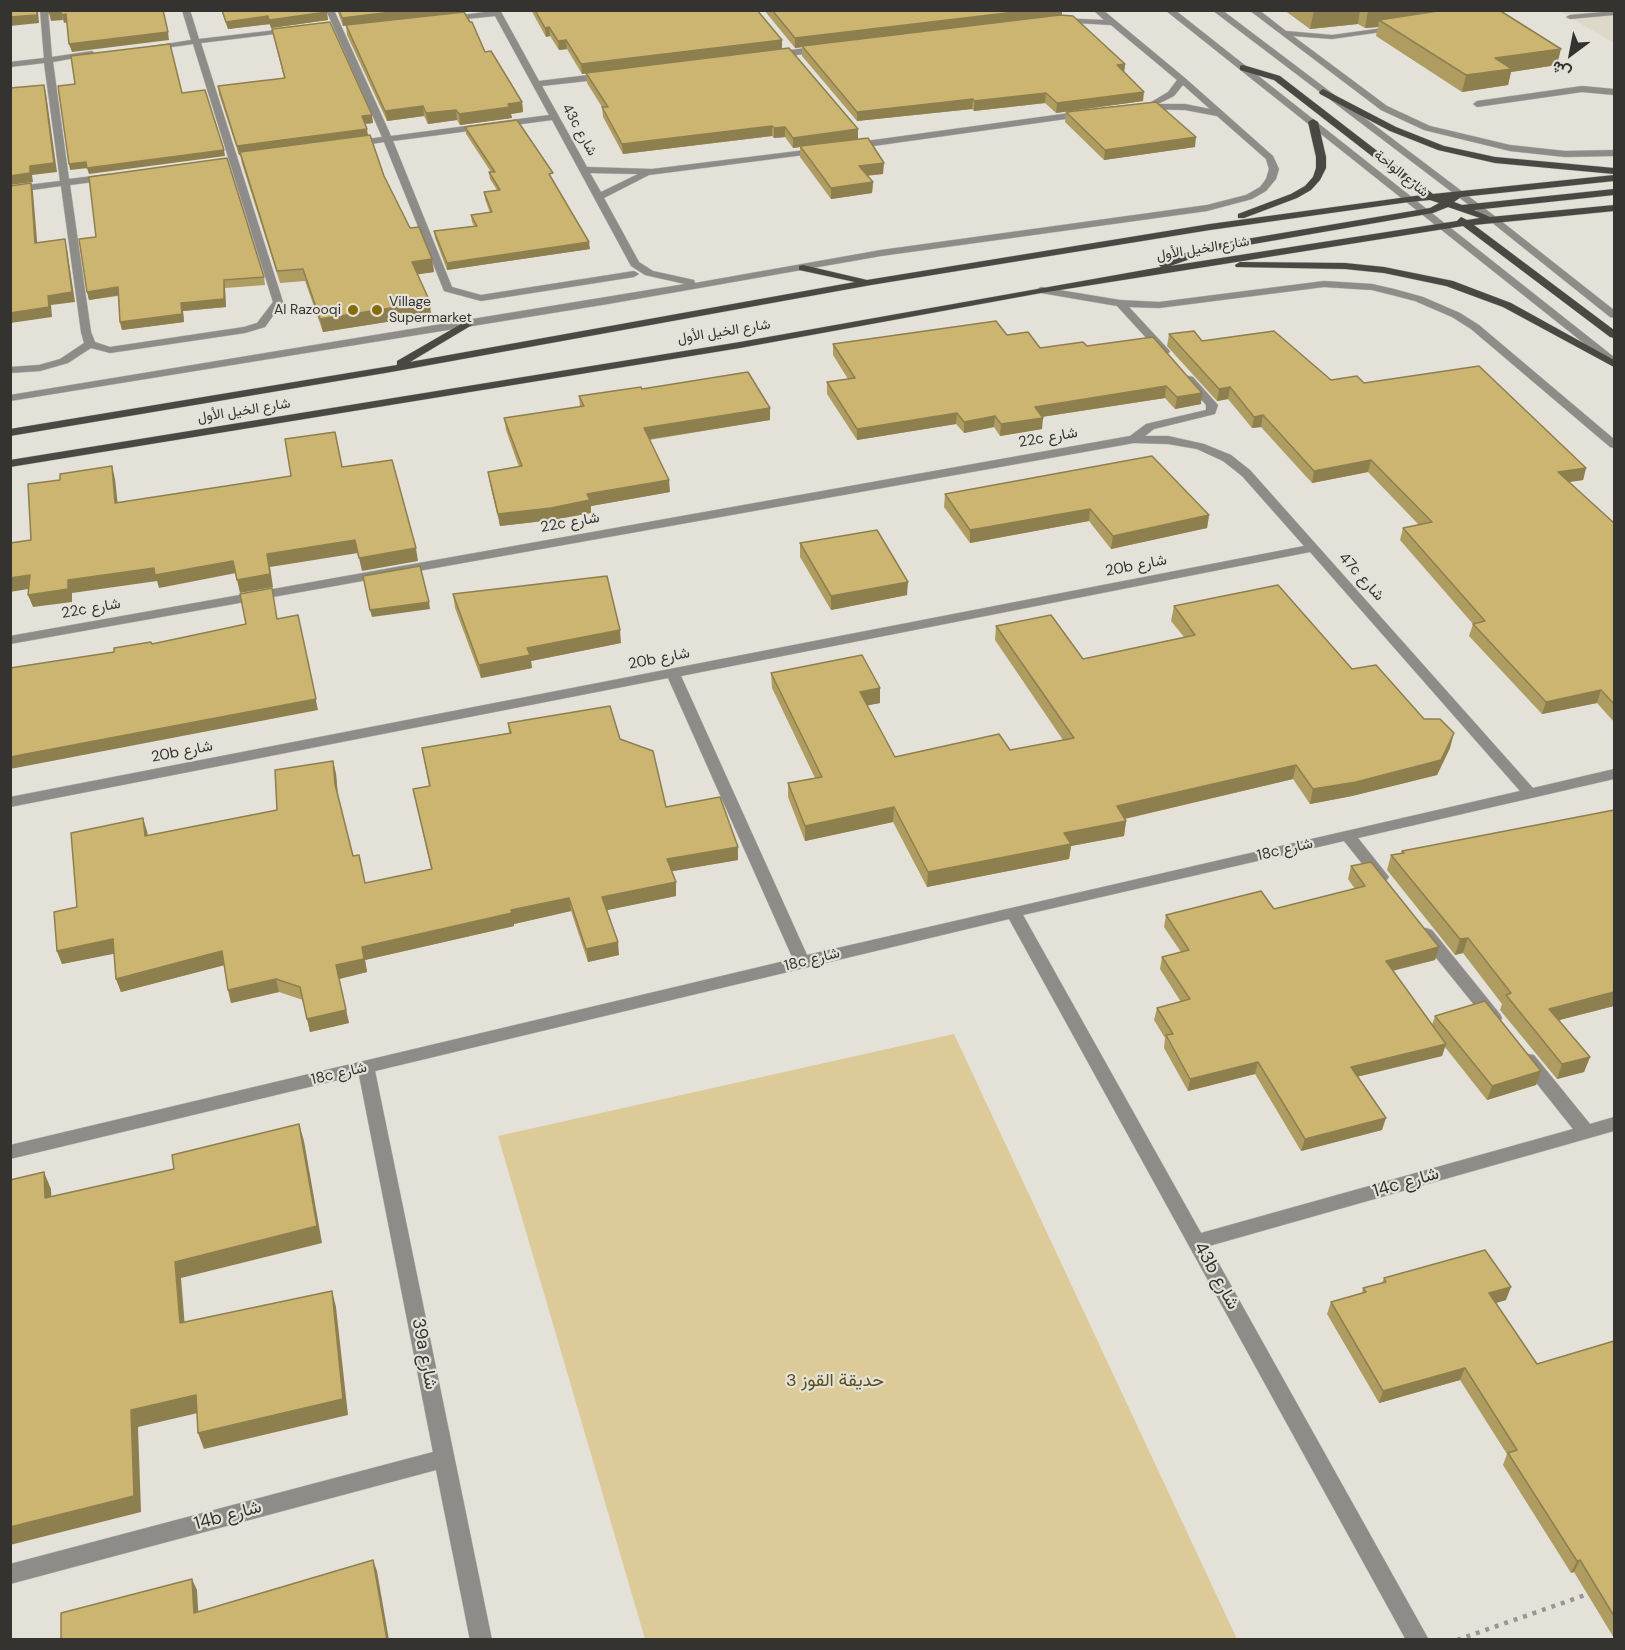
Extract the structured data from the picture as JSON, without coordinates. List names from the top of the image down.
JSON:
{
  "streets": {
    "main road": ["شارع الخيل الأول"],
    "street": [
      "43c شارع",
      "شارع الواحة",
      "22c شارع",
      "20b شارع",
      "47c شارع",
      "18c شارع",
      "14c شارع",
      "43b شارع",
      "39a شارع",
      "14b شارع"
    ]
  },
  "crossings": [
    ["شارع الواحة", "شارع الخيل الأول"],
    ["22c شارع", "47c شارع"],
    ["20b شارع", "47c شارع"],
    ["47c شارع", "18c شارع"],
    ["18c شارع", "43b شارع"],
    ["18c شارع", "39a شارع"],
    ["14c شارع", "43b شارع"],
    ["39a شارع", "14b شارع"]
  ],
  "parks": ["حديقة القوز 3"],
  "places": ["Al Razooqi", "Village Supermarket"],
  "north": "bottom left"
}
